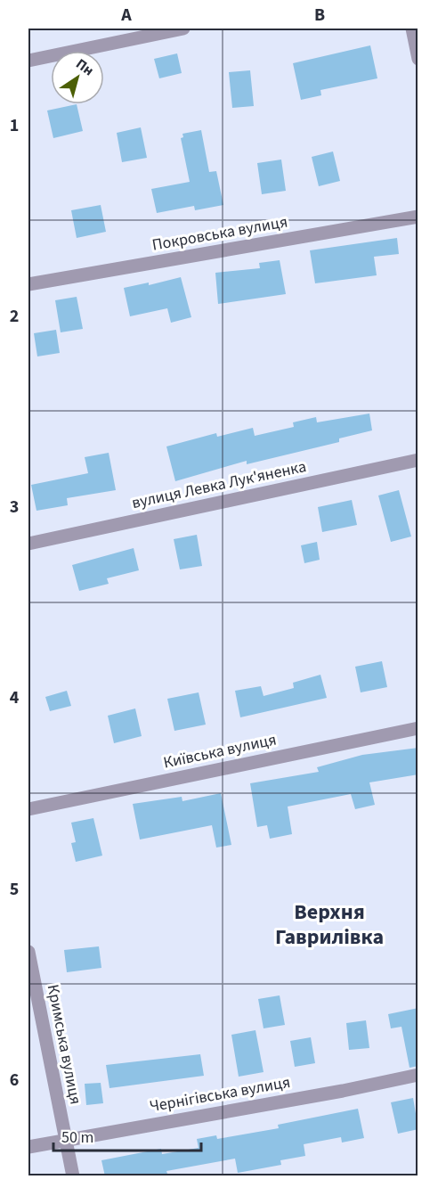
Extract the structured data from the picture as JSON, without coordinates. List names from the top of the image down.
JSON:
{
  "streets": {
    "street": [
      "Покровська вулиця",
      "вулиця Левка Лук'яненка",
      "Київська вулиця",
      "Кримська вулиця",
      "Чернігівська вулиця"
    ]
  },
  "crossings": [
    ["Кримська вулиця", "Чернігівська вулиця"]
  ],
  "districts": ["Верхня Гаврилівка"],
  "scale_bar": "50 m",
  "north": "top right",
  "grid": {
    "columns": ["A", "B"],
    "rows": [
      "1",
      "2",
      "3",
      "4",
      "5",
      "6"
    ]
  }
}
